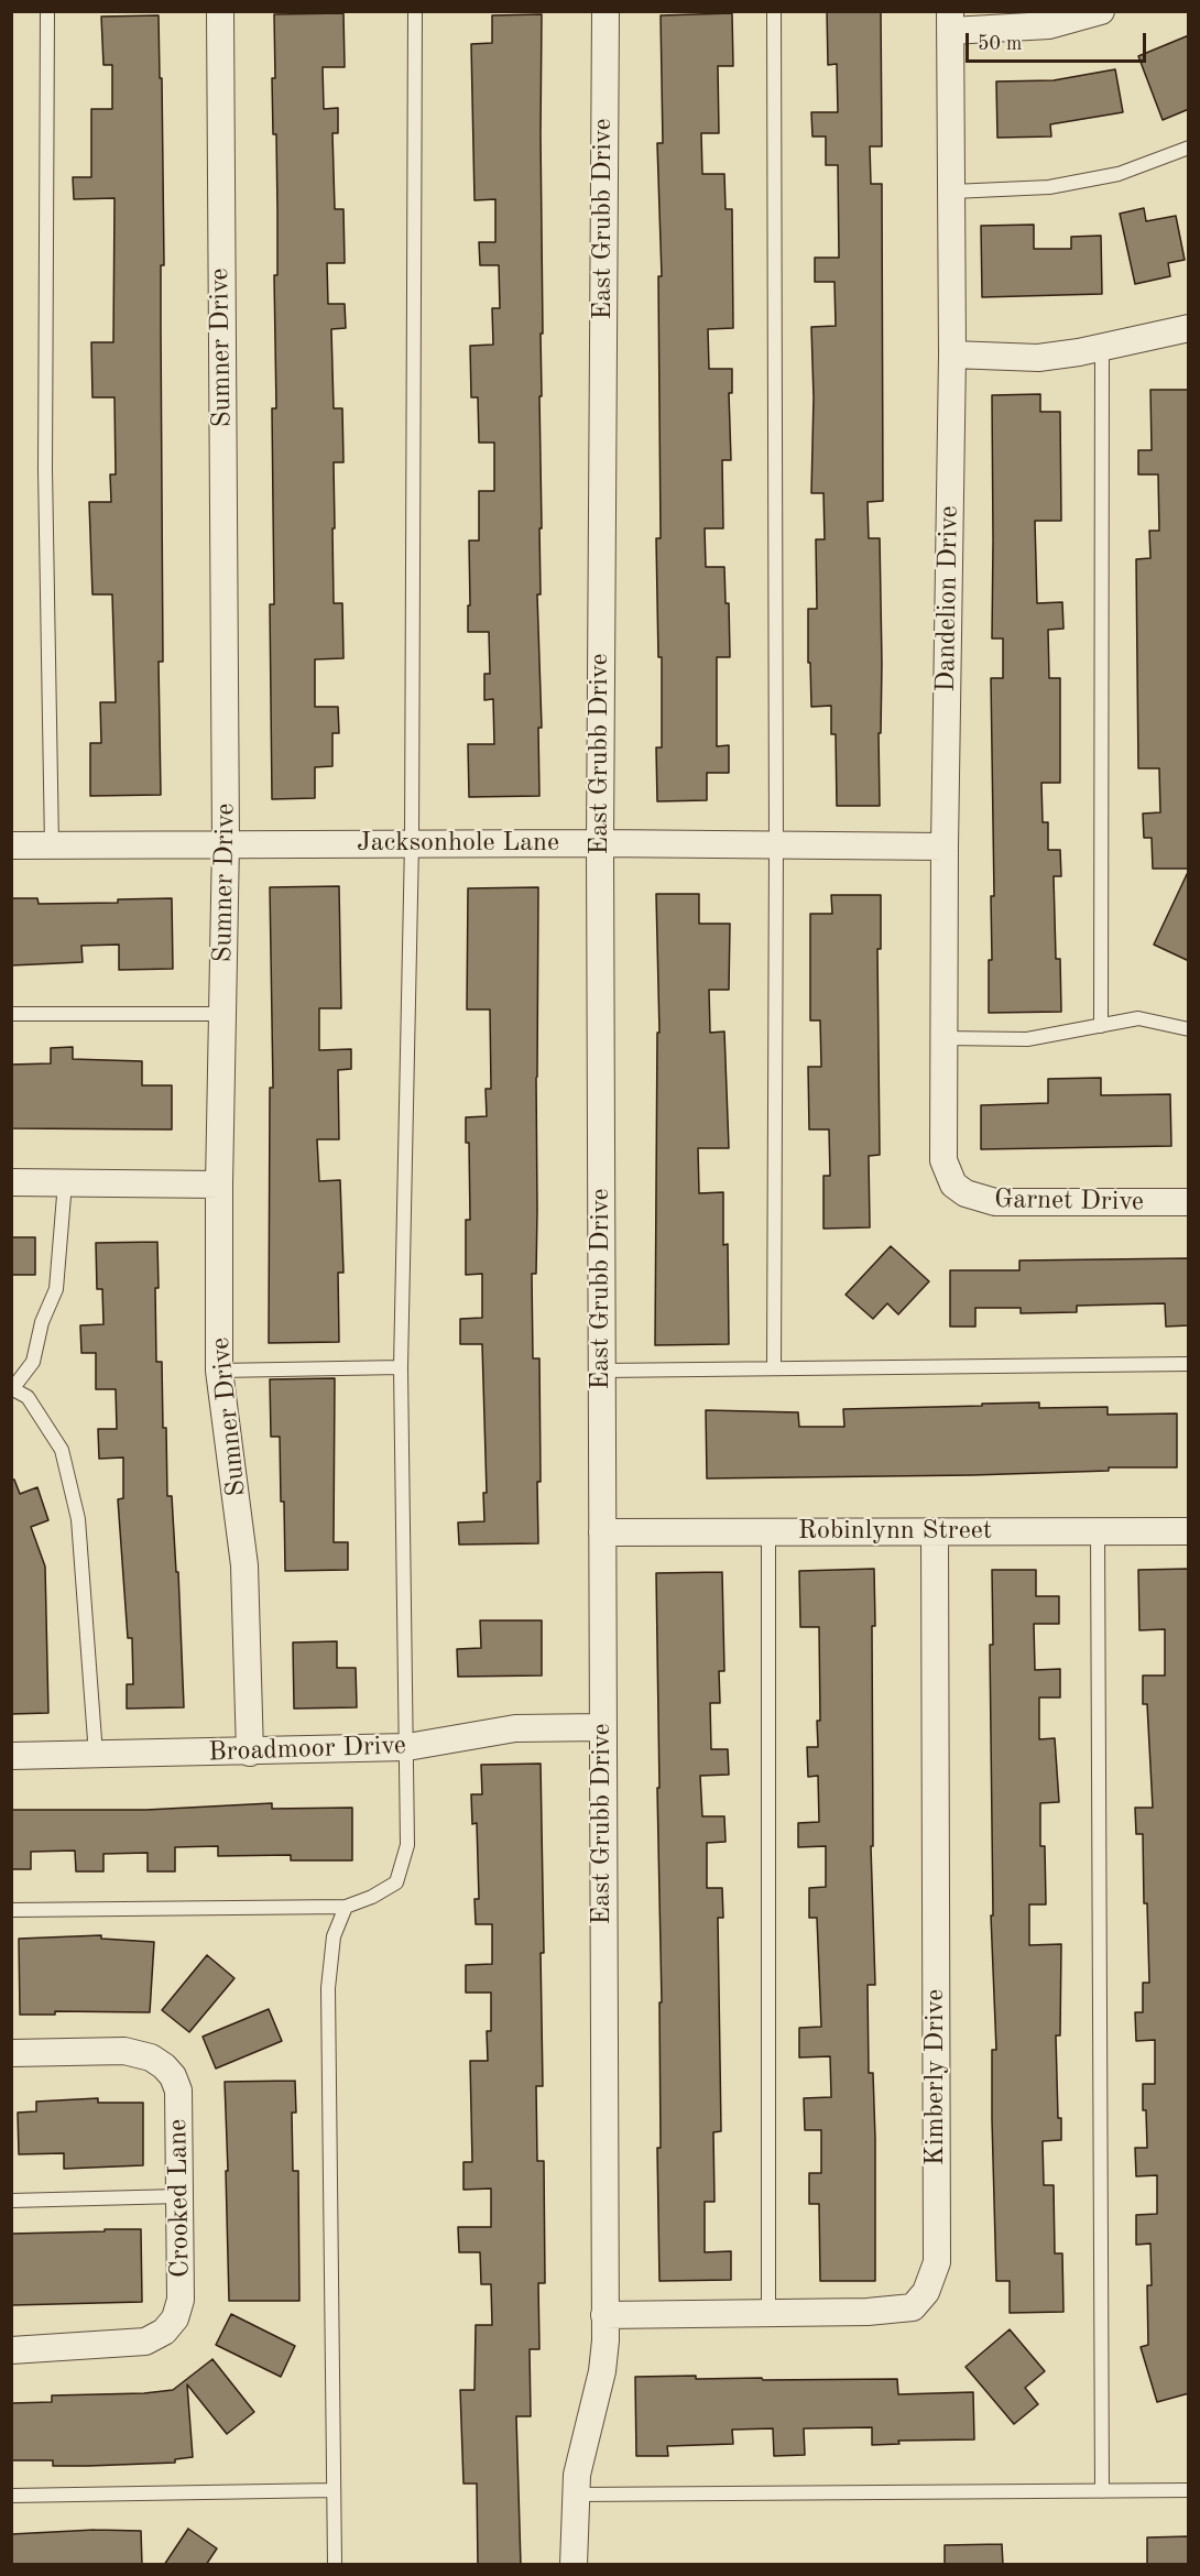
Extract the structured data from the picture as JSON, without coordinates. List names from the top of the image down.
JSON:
{
  "streets": {
    "street": [
      "East Grubb Drive",
      "Sumner Drive",
      "Dandelion Drive",
      "Jacksonhole Lane",
      "Garnet Drive",
      "Robinlynn Street",
      "Broadmoor Drive",
      "Kimberly Drive",
      "Crooked Lane"
    ]
  },
  "crossings": [
    ["East Grubb Drive", "Jacksonhole Lane"],
    ["East Grubb Drive", "Robinlynn Street"],
    ["East Grubb Drive", "Broadmoor Drive"],
    ["East Grubb Drive", "Kimberly Drive"],
    ["Sumner Drive", "Jacksonhole Lane"],
    ["Sumner Drive", "Broadmoor Drive"],
    ["Dandelion Drive", "Jacksonhole Lane"],
    ["Dandelion Drive", "Garnet Drive"],
    ["Robinlynn Street", "Kimberly Drive"]
  ],
  "scale_bar": "50 m"
}
